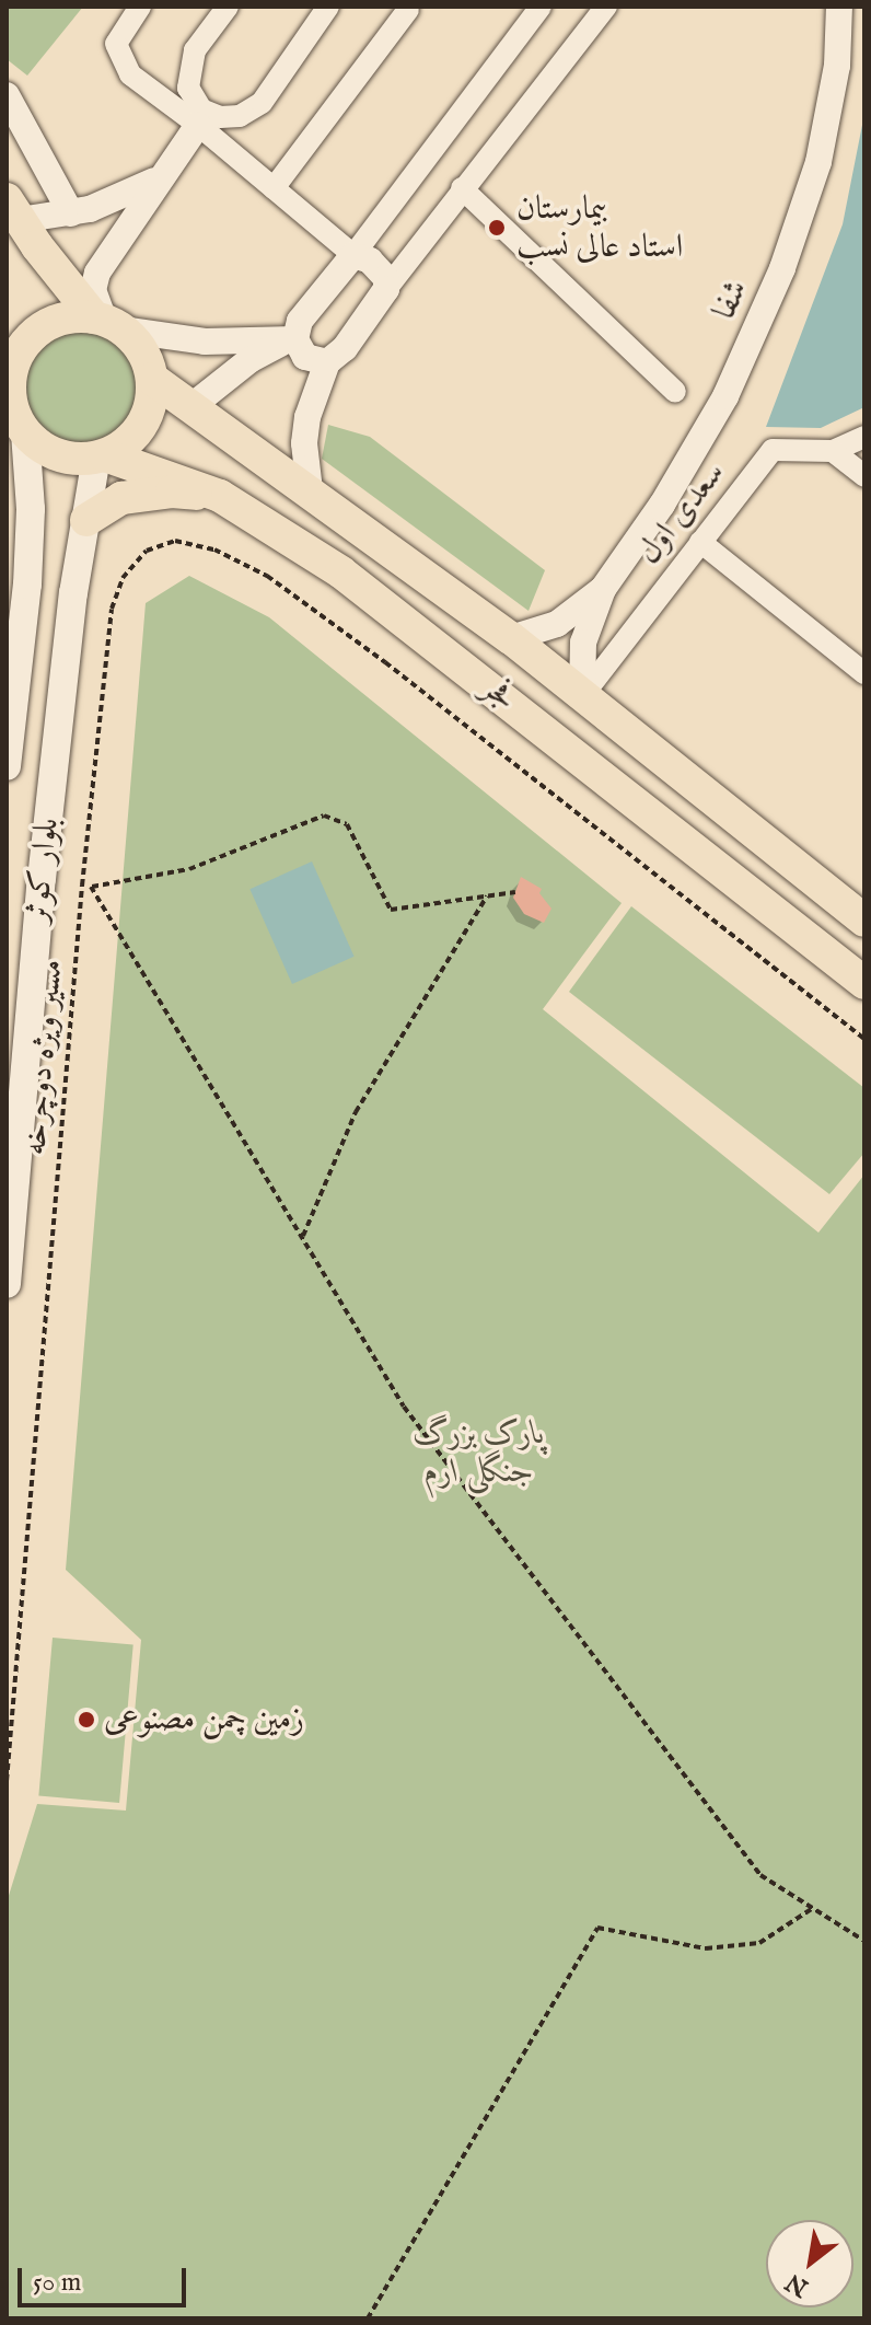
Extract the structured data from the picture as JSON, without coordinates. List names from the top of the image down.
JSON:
{
  "streets": {
    "main road": ["فجر", "بلوار کوثر"],
    "street": ["شفا", "سعدی اول"],
    "path": ["مسیر ویژه دوچرخه"]
  },
  "crossings": [
    ["سعدی اول", "فجر"],
    ["فجر", "بلوار کوثر"]
  ],
  "parks": ["پارک بزرگ جنگلی ارم"],
  "places": ["بیمارستان استاد عالی نسب", "زمین چمن مصنوعی"],
  "scale_bar": "50 m",
  "north": "bottom left"
}
